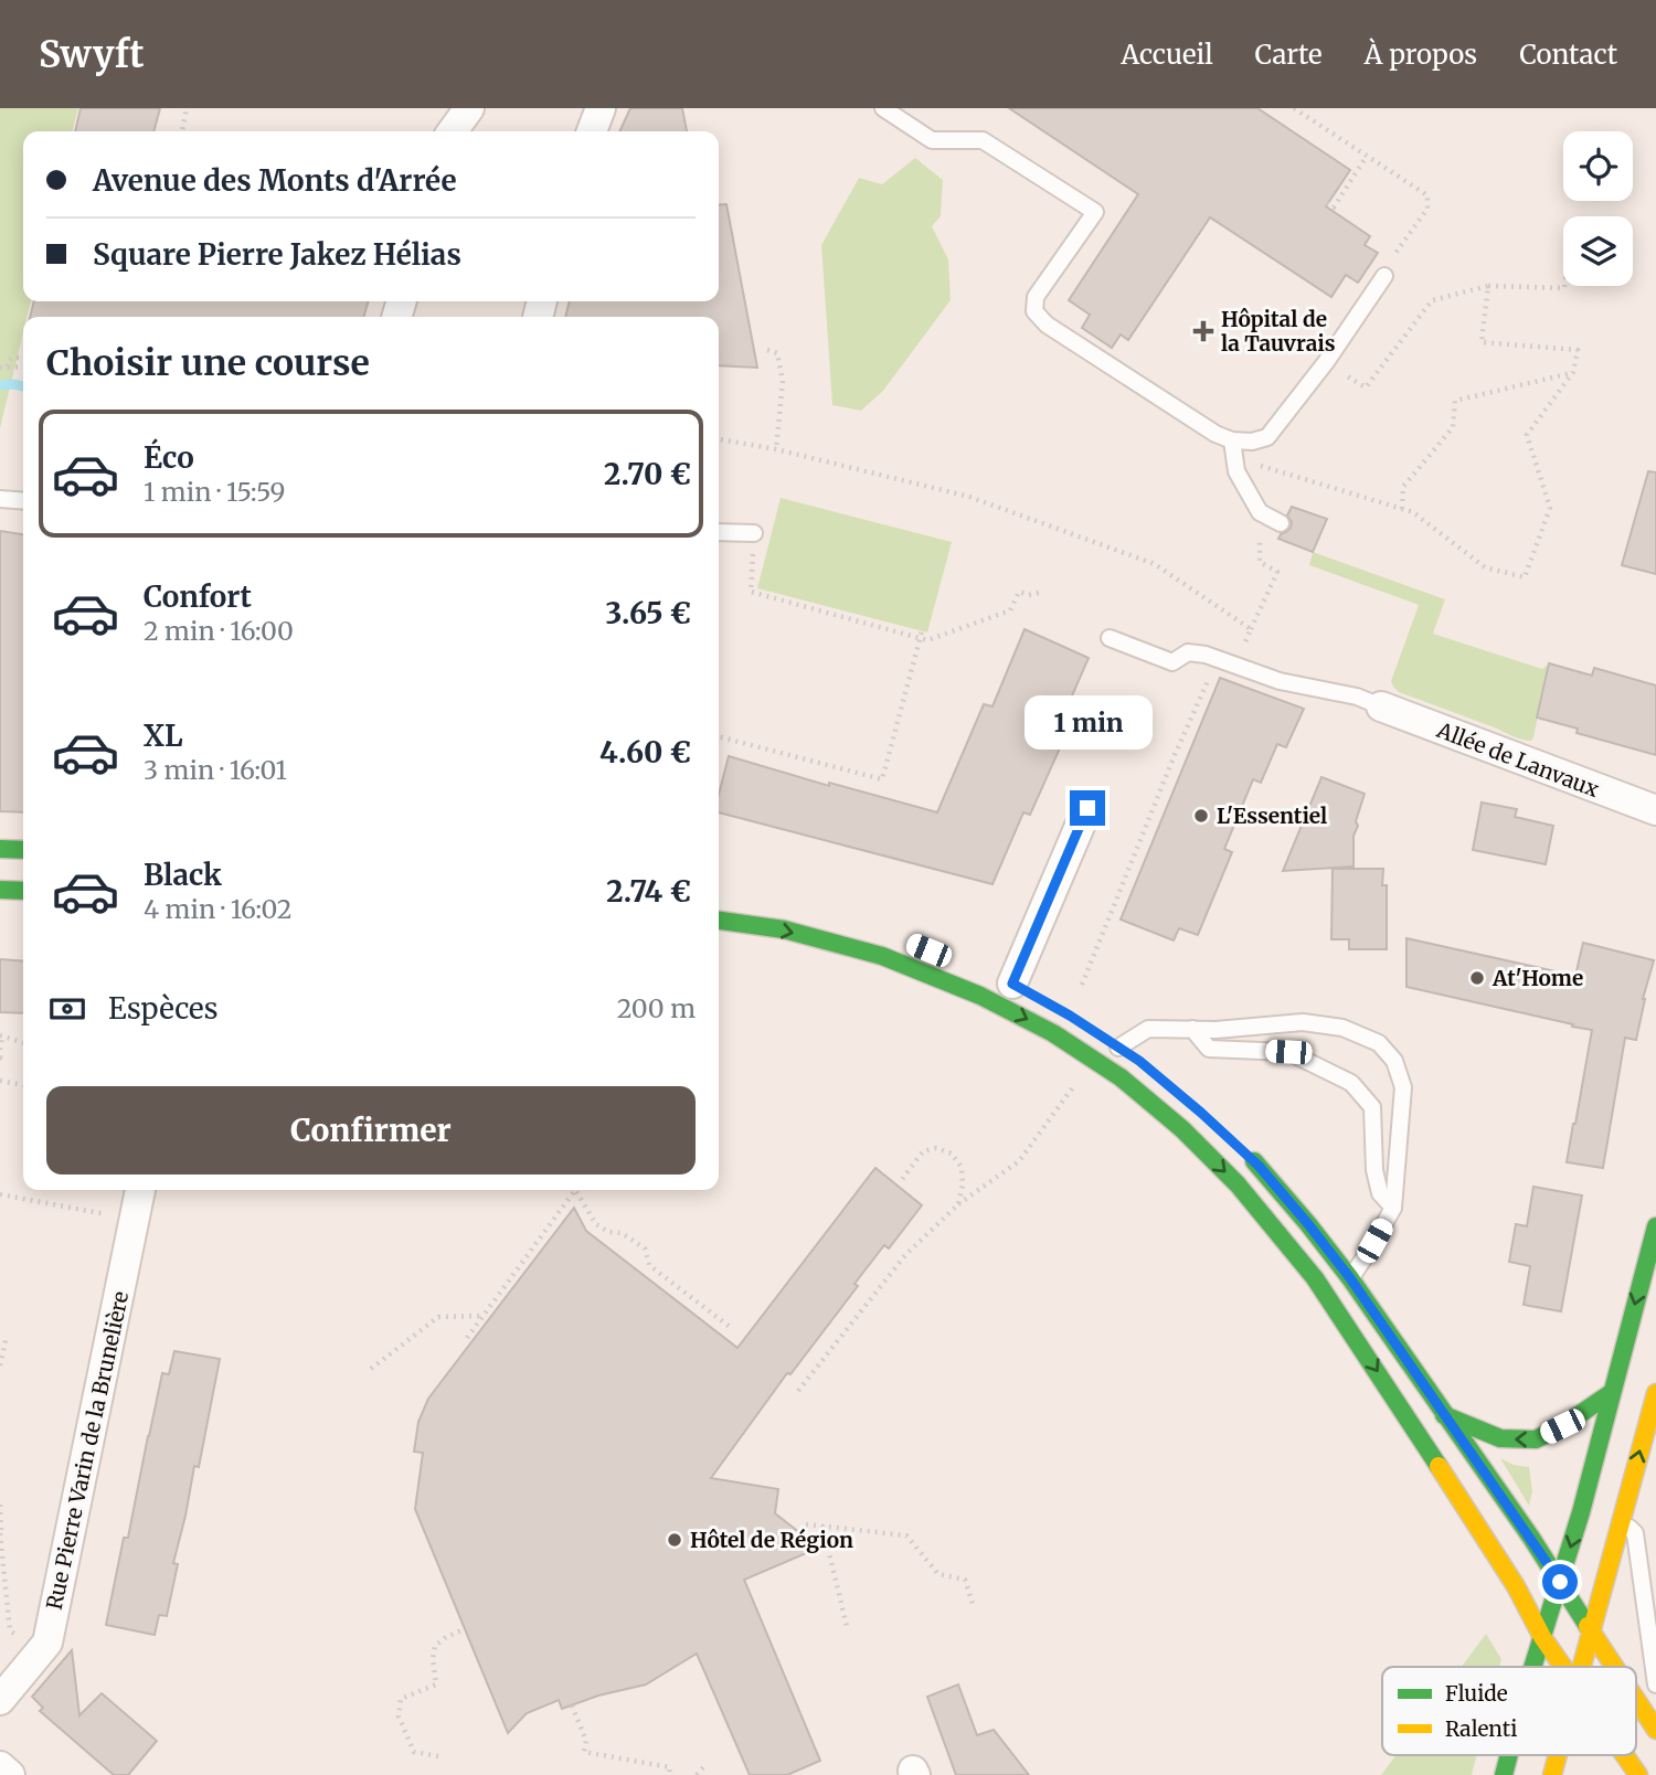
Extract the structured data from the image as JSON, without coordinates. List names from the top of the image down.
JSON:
{
  "streets": {
    "street": ["Allée de Lanvaux", "Rue Pierre Varin de la Brunelière"]
  },
  "places": {
    "health": ["Hôpital de la Tauvrais"],
    "other": ["L'Essentiel", "At'Home", "Hôtel de Région"]
  },
  "legend": ["Fluide", "Ralenti"],
  "page": {
    "header": "Swyft",
    "nav": [
      "Accueil",
      "Carte",
      "À propos",
      "Contact"
    ],
    "banner": ["Avenue des Monts d'Arrée", "Square Pierre Jakez Hélias"],
    "heading": "Choisir une course",
    "list": [
      {
        "name": "Éco",
        "note": "1 min · 15:59",
        "value": "2.70 €"
      },
      {
        "name": "Confort",
        "note": "2 min · 16:00",
        "value": "3.65 €"
      },
      {
        "name": "XL",
        "note": "3 min · 16:01",
        "value": "4.60 €"
      },
      {
        "name": "Black",
        "note": "4 min · 16:02",
        "value": "2.74 €"
      }
    ],
    "bubble": "1 min",
    "pay": ["Espèces", "200 m"],
    "buttons": "Confirmer"
  }
}
